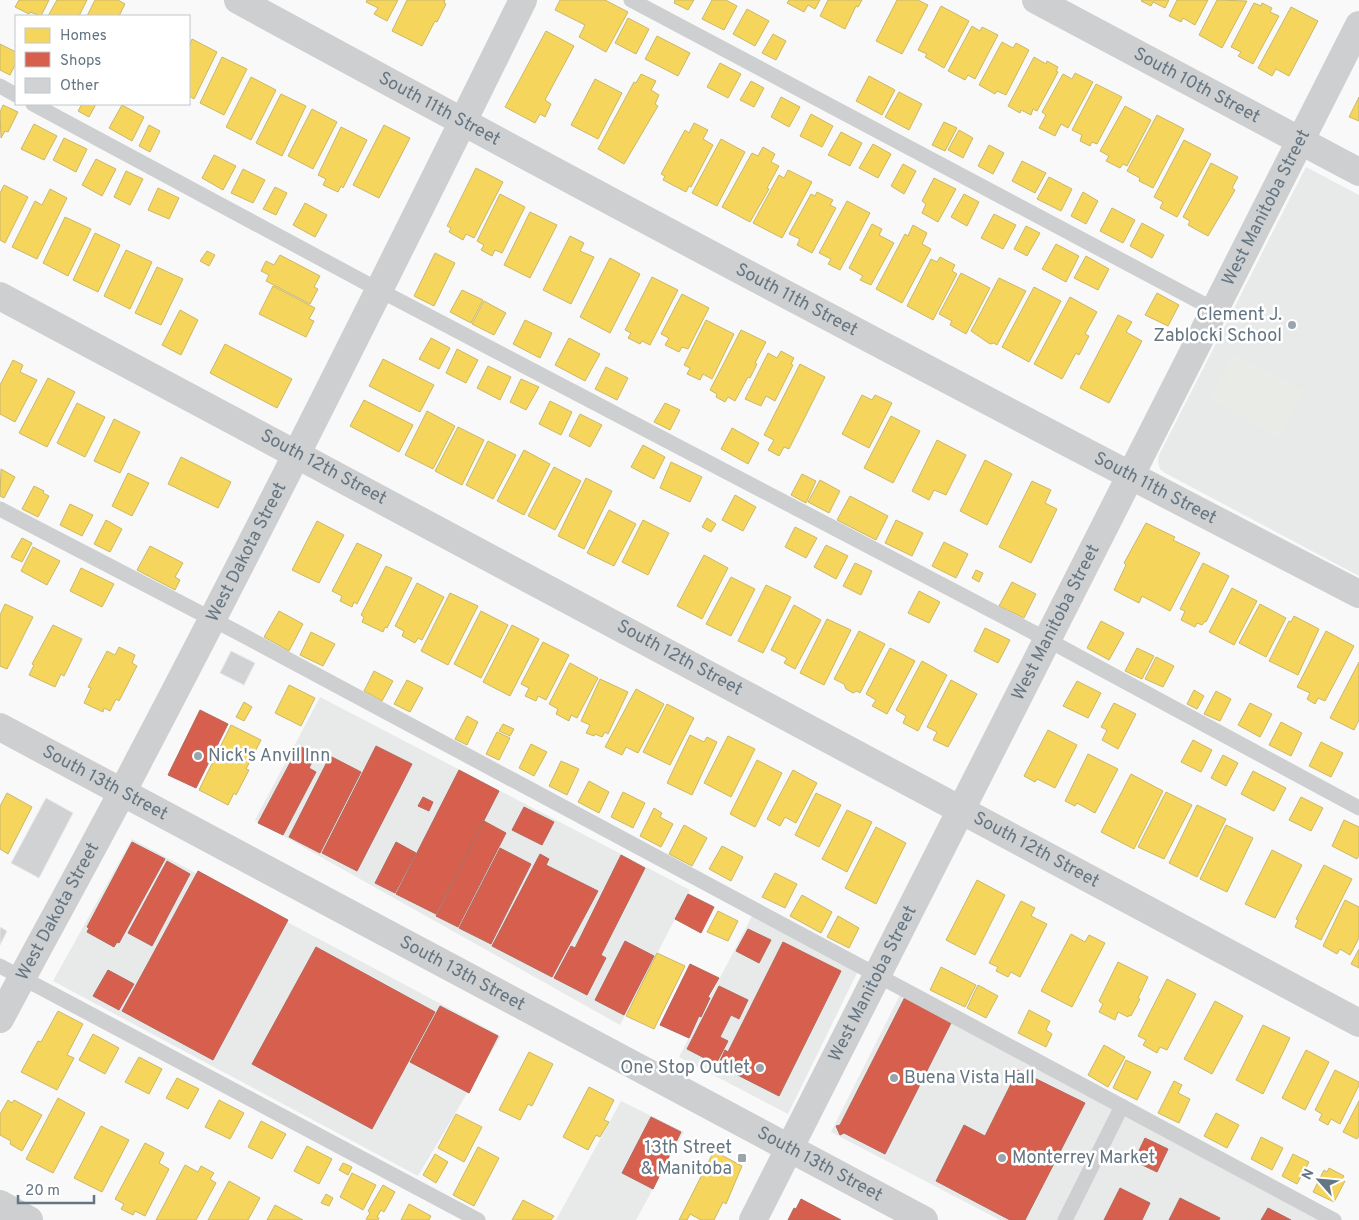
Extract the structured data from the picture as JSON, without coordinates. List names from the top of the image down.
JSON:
{
  "streets": {
    "street": [
      "South 10th Street",
      "South 11th Street",
      "West Manitoba Street",
      "South 12th Street",
      "West Dakota Street",
      "South 13th Street"
    ]
  },
  "crossings": [
    ["South 10th Street", "West Manitoba Street"],
    ["South 11th Street", "West Manitoba Street"],
    ["South 11th Street", "West Dakota Street"],
    ["West Manitoba Street", "South 12th Street"],
    ["West Manitoba Street", "South 13th Street"],
    ["South 12th Street", "West Dakota Street"],
    ["West Dakota Street", "South 13th Street"]
  ],
  "places": {
    "other": [
      "Clement J. Zablocki School",
      "Nick's Anvil Inn",
      "One Stop Outlet",
      "Buena Vista Hall",
      "Monterrey Market"
    ],
    "transit": ["13th Street & Manitoba"]
  },
  "legend": ["Homes", "Shops", "Other"],
  "scale_bar": "20 m",
  "north": "top left"
}
